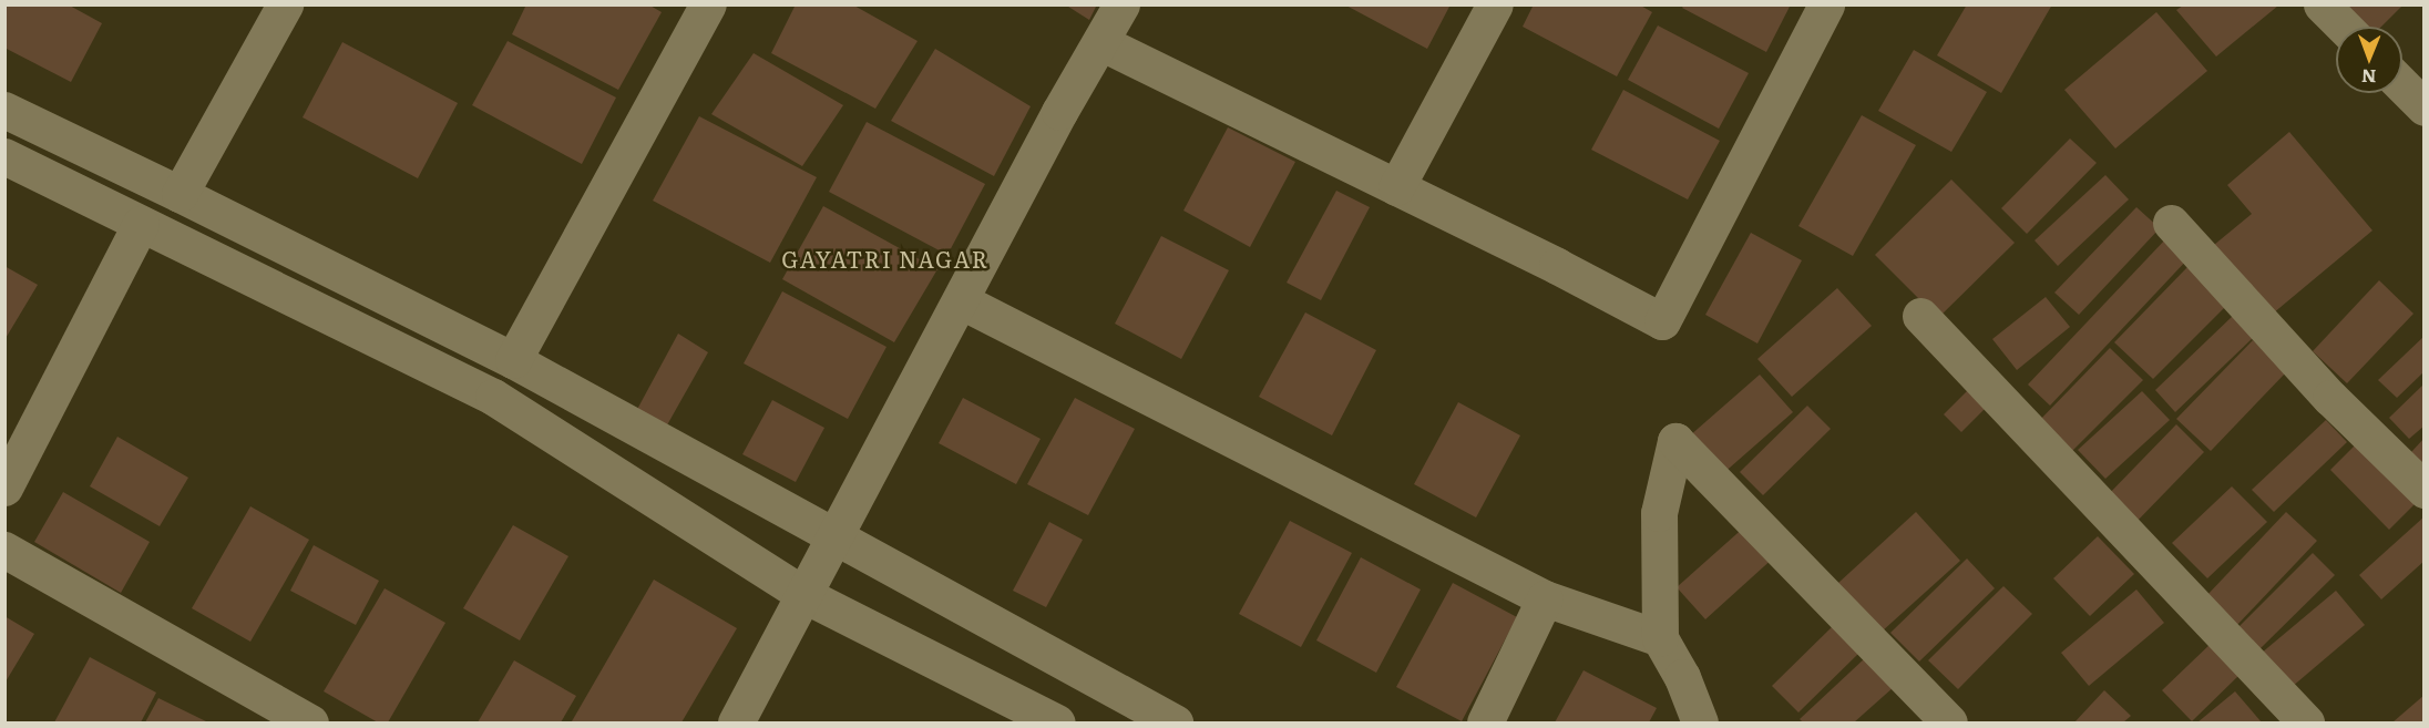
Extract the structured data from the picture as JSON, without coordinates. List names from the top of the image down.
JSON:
{
  "districts": ["GAYATRI NAGAR"],
  "north": "bottom"
}
